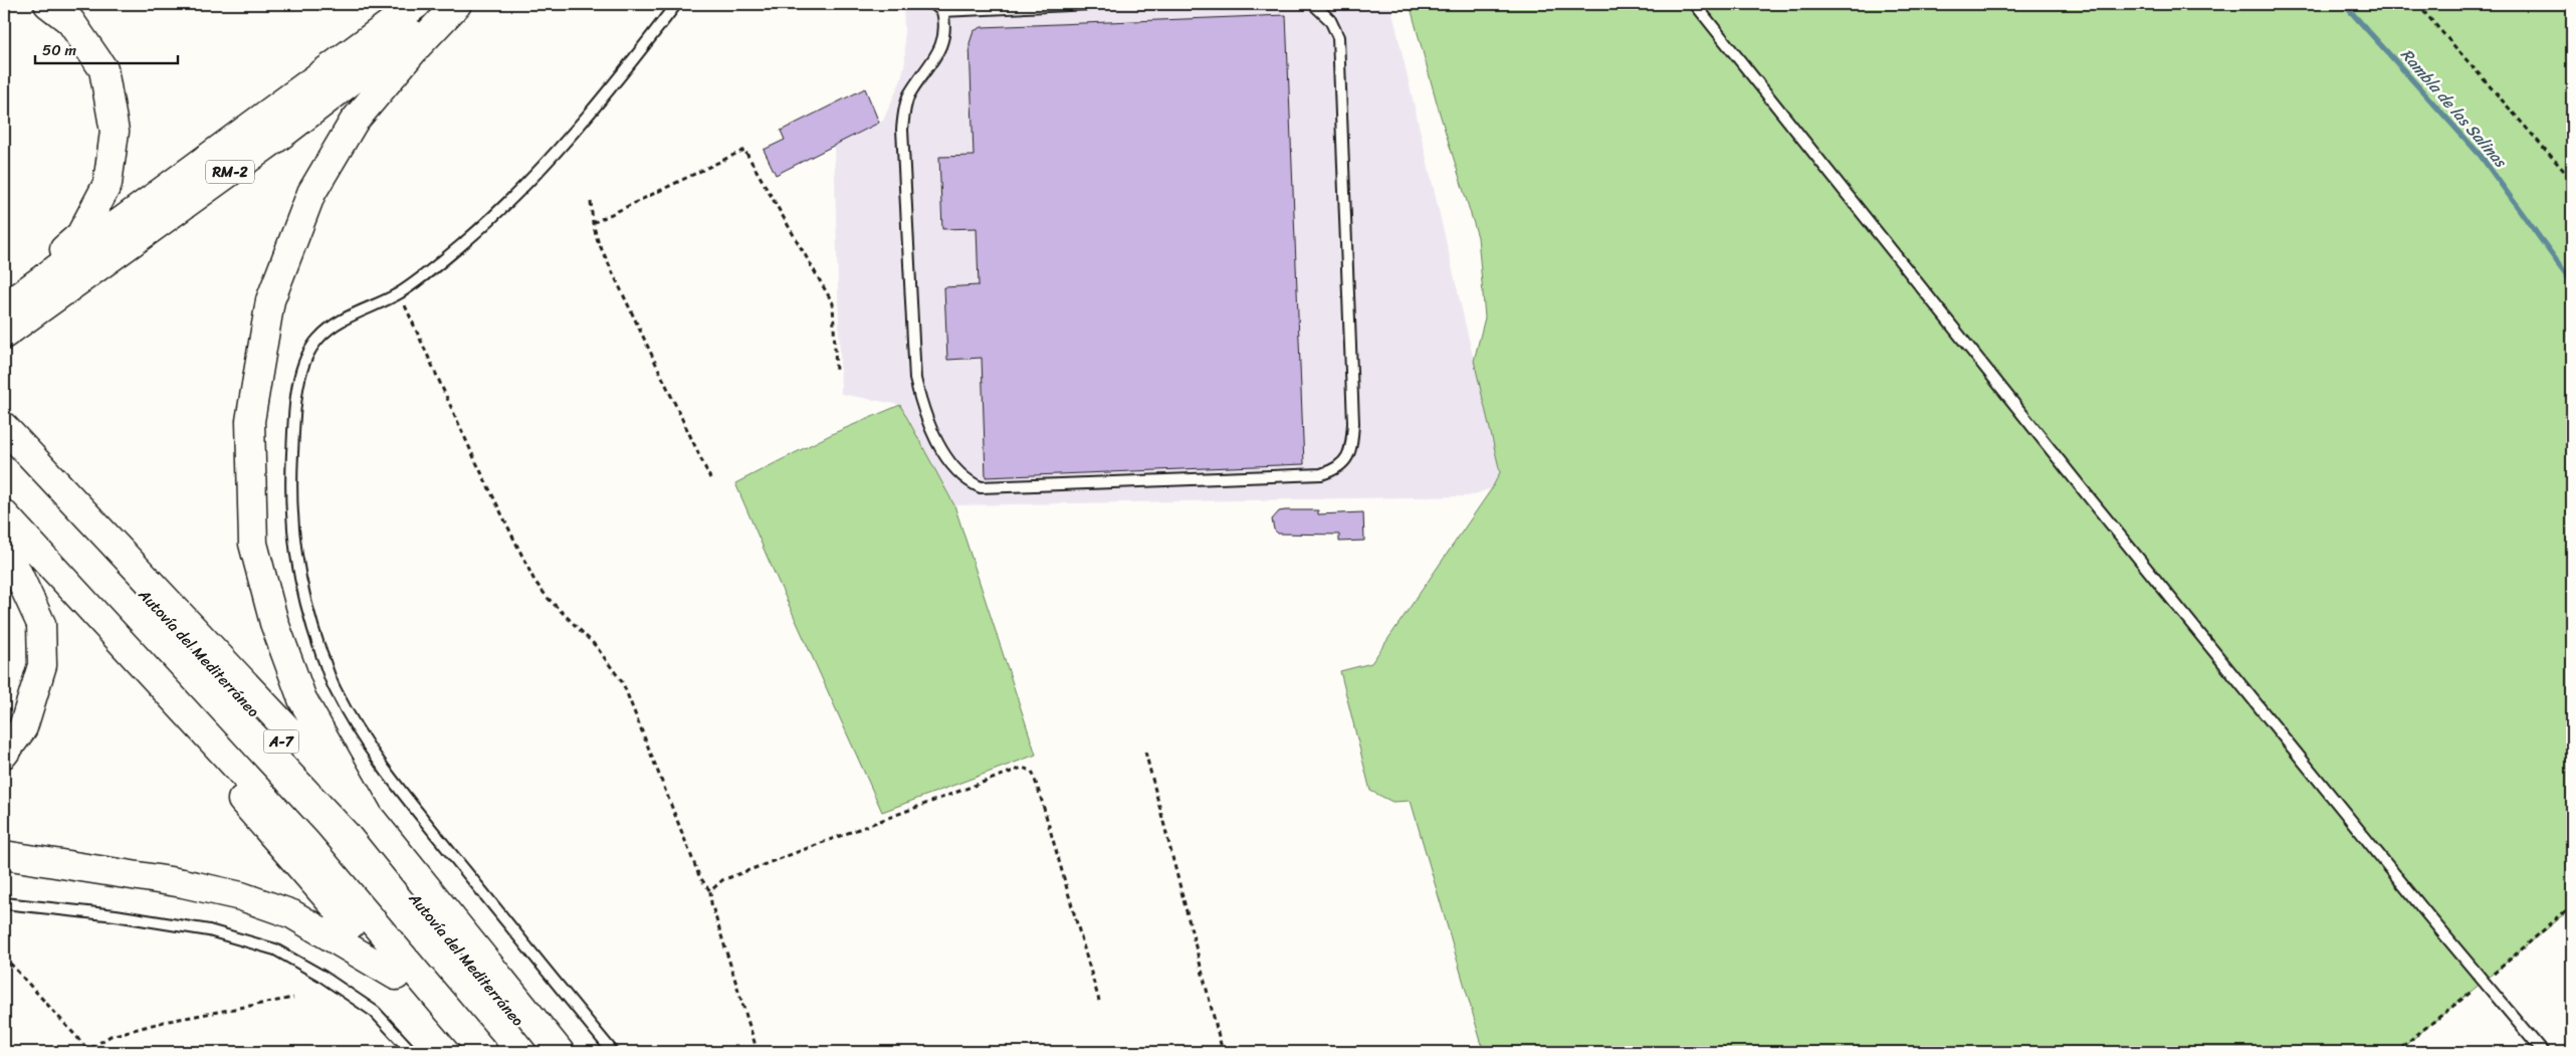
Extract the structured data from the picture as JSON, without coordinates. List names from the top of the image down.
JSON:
{
  "streets": {
    "highway": ["RM-2", "Autovía del Mediterráneo", "A-7"]
  },
  "water": ["Rambla de las Salinas"],
  "scale_bar": "50 m"
}
